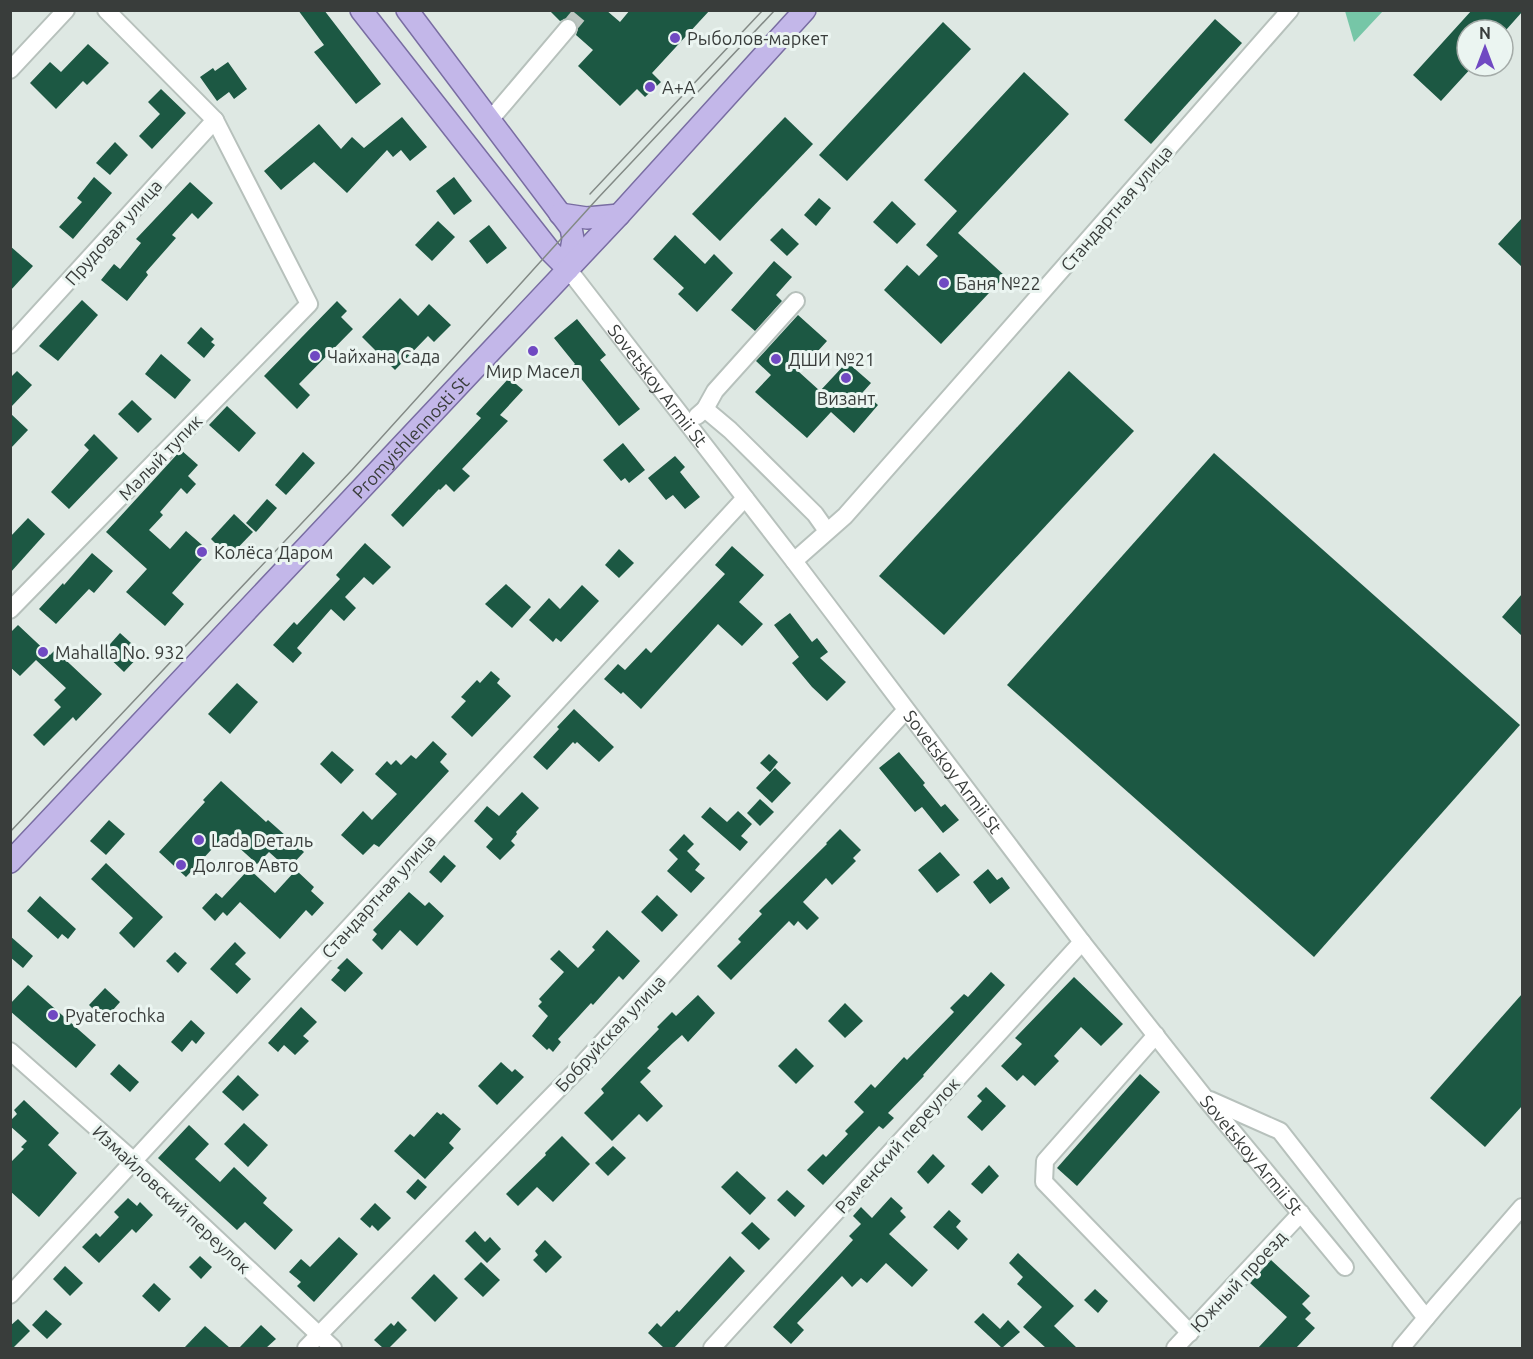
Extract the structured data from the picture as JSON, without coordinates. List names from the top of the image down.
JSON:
{
  "streets": {
    "main road": ["Sovetskoy Armii St", "Promyishlennosti St"],
    "street": [
      "Стандартная улица",
      "Прудовая улица",
      "Малый тупик",
      "Бобруйская улица",
      "Раменский переулок",
      "Измайловский переулок",
      "Южный проезд"
    ]
  },
  "crossings": [
    ["Стандартная улица", "Sovetskoy Armii St"],
    ["Стандартная улица", "Измайловский переулок"],
    ["Прудовая улица", "Малый тупик"],
    ["Sovetskoy Armii St", "Promyishlennosti St"],
    ["Sovetskoy Armii St", "Бобруйская улица"],
    ["Sovetskoy Armii St", "Раменский переулок"],
    ["Sovetskoy Armii St", "Южный проезд"],
    ["Бобруйская улица", "Измайловский переулок"]
  ],
  "places": [
    "Рыболов-маркет",
    "А+A",
    "Баня №22",
    "Мир Масел",
    "Чайхана Сада",
    "ДШИ №21",
    "Визант",
    "Колёса Даром",
    "Mahalla No. 932",
    "Lada Dеталь",
    "Долгов Авто",
    "Pyaterochka"
  ],
  "north": "top"
}
